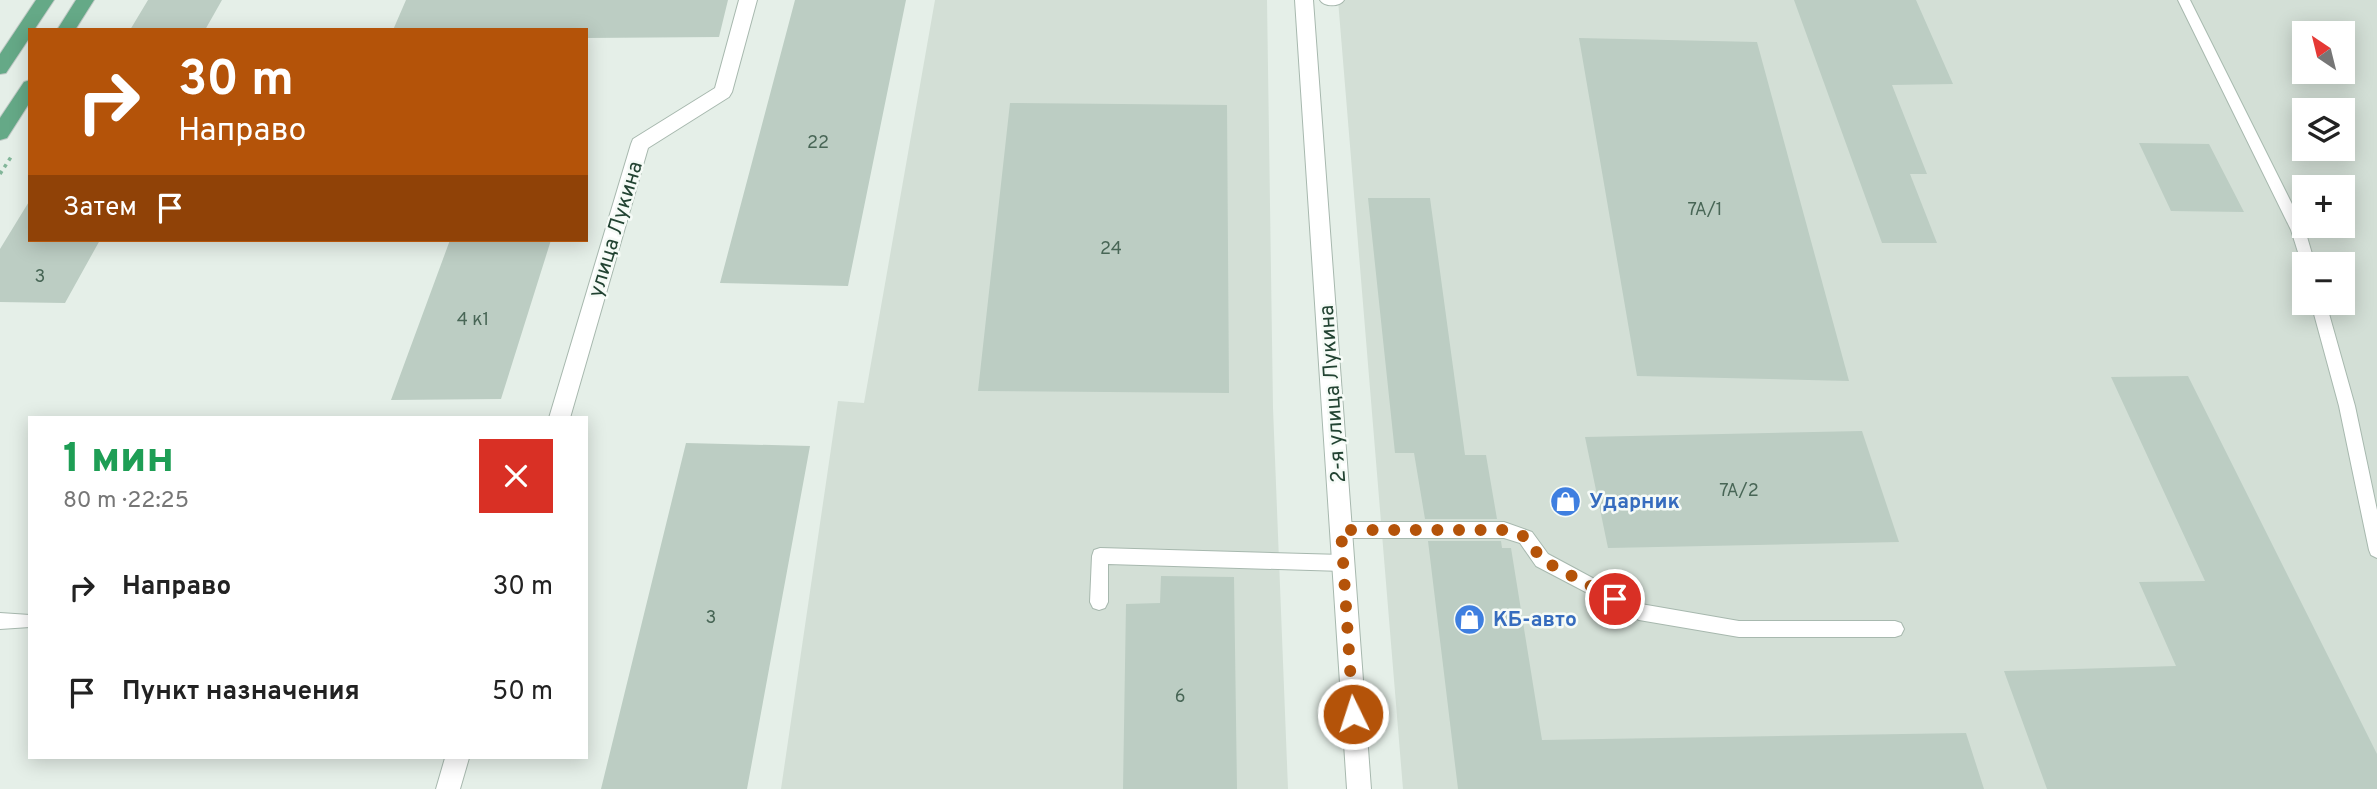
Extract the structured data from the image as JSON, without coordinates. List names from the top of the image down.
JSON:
{
  "streets": {
    "street": ["улица Лукина", "2-я улица Лукина"]
  },
  "places": {
    "shop": ["Ударник", "КБ-авто"]
  },
  "house_numbers": [
    "22",
    "7А/1",
    "24",
    "3",
    "4 к1",
    "7А/2",
    "3",
    "6"
  ],
  "north": "top left",
  "page": {
    "map_buttons": ["+", "−"],
    "turn": ["30 m", "Направо"],
    "then": "Затем",
    "heading": ["1 мин", "80 m · 22:25"],
    "list": [
      {
        "name": "Направо",
        "value": "30 m"
      },
      {
        "name": "Пункт назначения",
        "value": "50 m"
      }
    ]
  }
}
